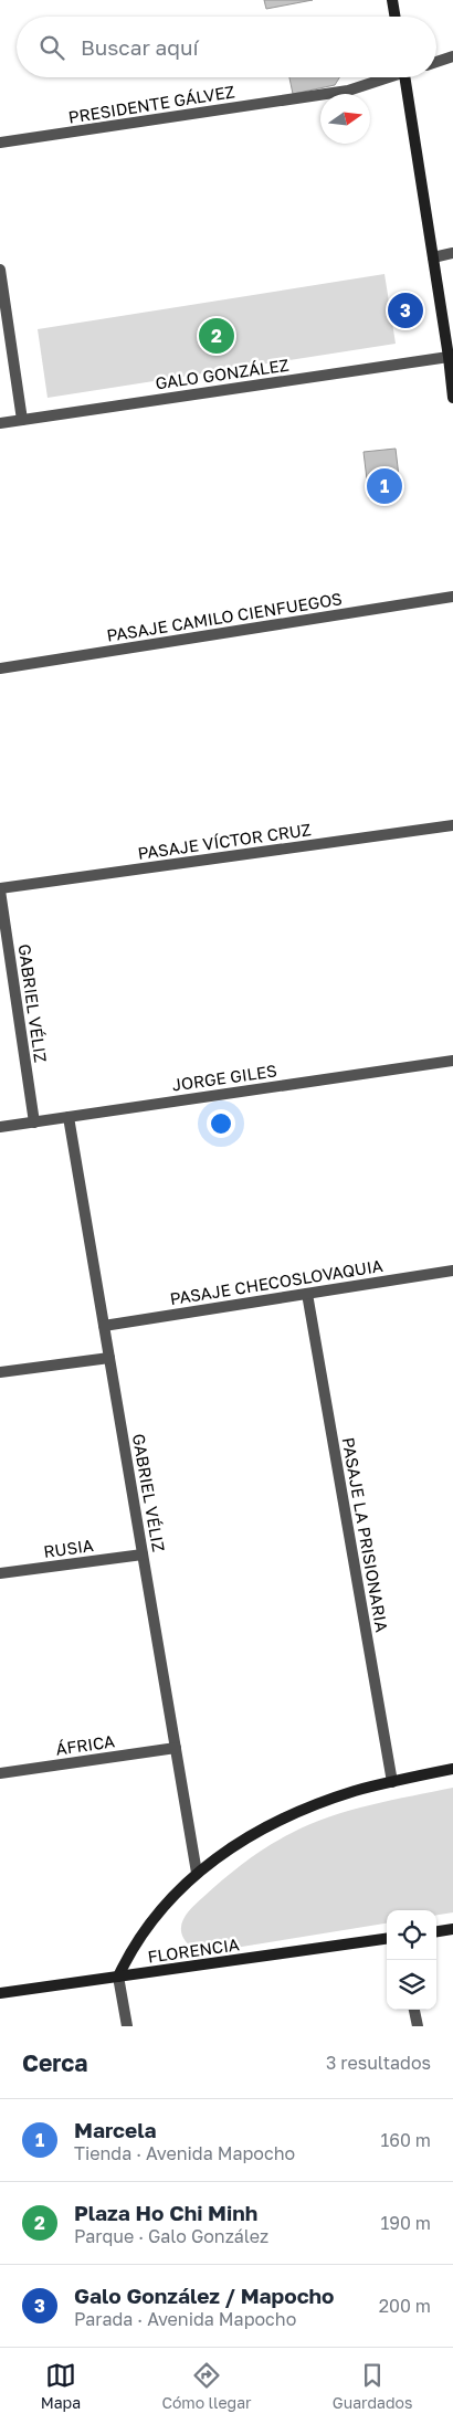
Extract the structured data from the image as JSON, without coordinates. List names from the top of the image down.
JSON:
{
  "streets": {
    "street": [
      "PRESIDENTE GÁLVEZ",
      "GALO GONZÁLEZ",
      "PASAJE CAMILO CIENFUEGOS",
      "PASAJE VÍCTOR CRUZ",
      "GABRIEL VÉLIZ",
      "JORGE GILES",
      "PASAJE CHECOSLOVAQUIA",
      "PASAJE LA PRISIONARIA",
      "RUSIA",
      "ÁFRICA",
      "FLORENCIA"
    ]
  },
  "crossings": [
    ["PASAJE VÍCTOR CRUZ", "GABRIEL VÉLIZ"],
    ["GABRIEL VÉLIZ", "JORGE GILES"],
    ["GABRIEL VÉLIZ", "PASAJE CHECOSLOVAQUIA"],
    ["GABRIEL VÉLIZ", "RUSIA"],
    ["GABRIEL VÉLIZ", "ÁFRICA"],
    ["PASAJE CHECOSLOVAQUIA", "PASAJE LA PRISIONARIA"]
  ],
  "north": "right",
  "page": {
    "search": "Buscar aquí",
    "pins": ["3", "2", "1"],
    "heading": ["Cerca", "3 resultados"],
    "list": [
      {
        "mark": "1",
        "name": "Marcela",
        "note": "Tienda · Avenida Mapocho",
        "value": "160 m"
      },
      {
        "mark": "2",
        "name": "Plaza Ho Chi Minh",
        "note": "Parque · Galo González",
        "value": "190 m"
      },
      {
        "mark": "3",
        "name": "Galo González / Mapocho",
        "note": "Parada · Avenida Mapocho",
        "value": "200 m"
      }
    ],
    "nav": ["Mapa", "Cómo llegar", "Guardados"]
  }
}
